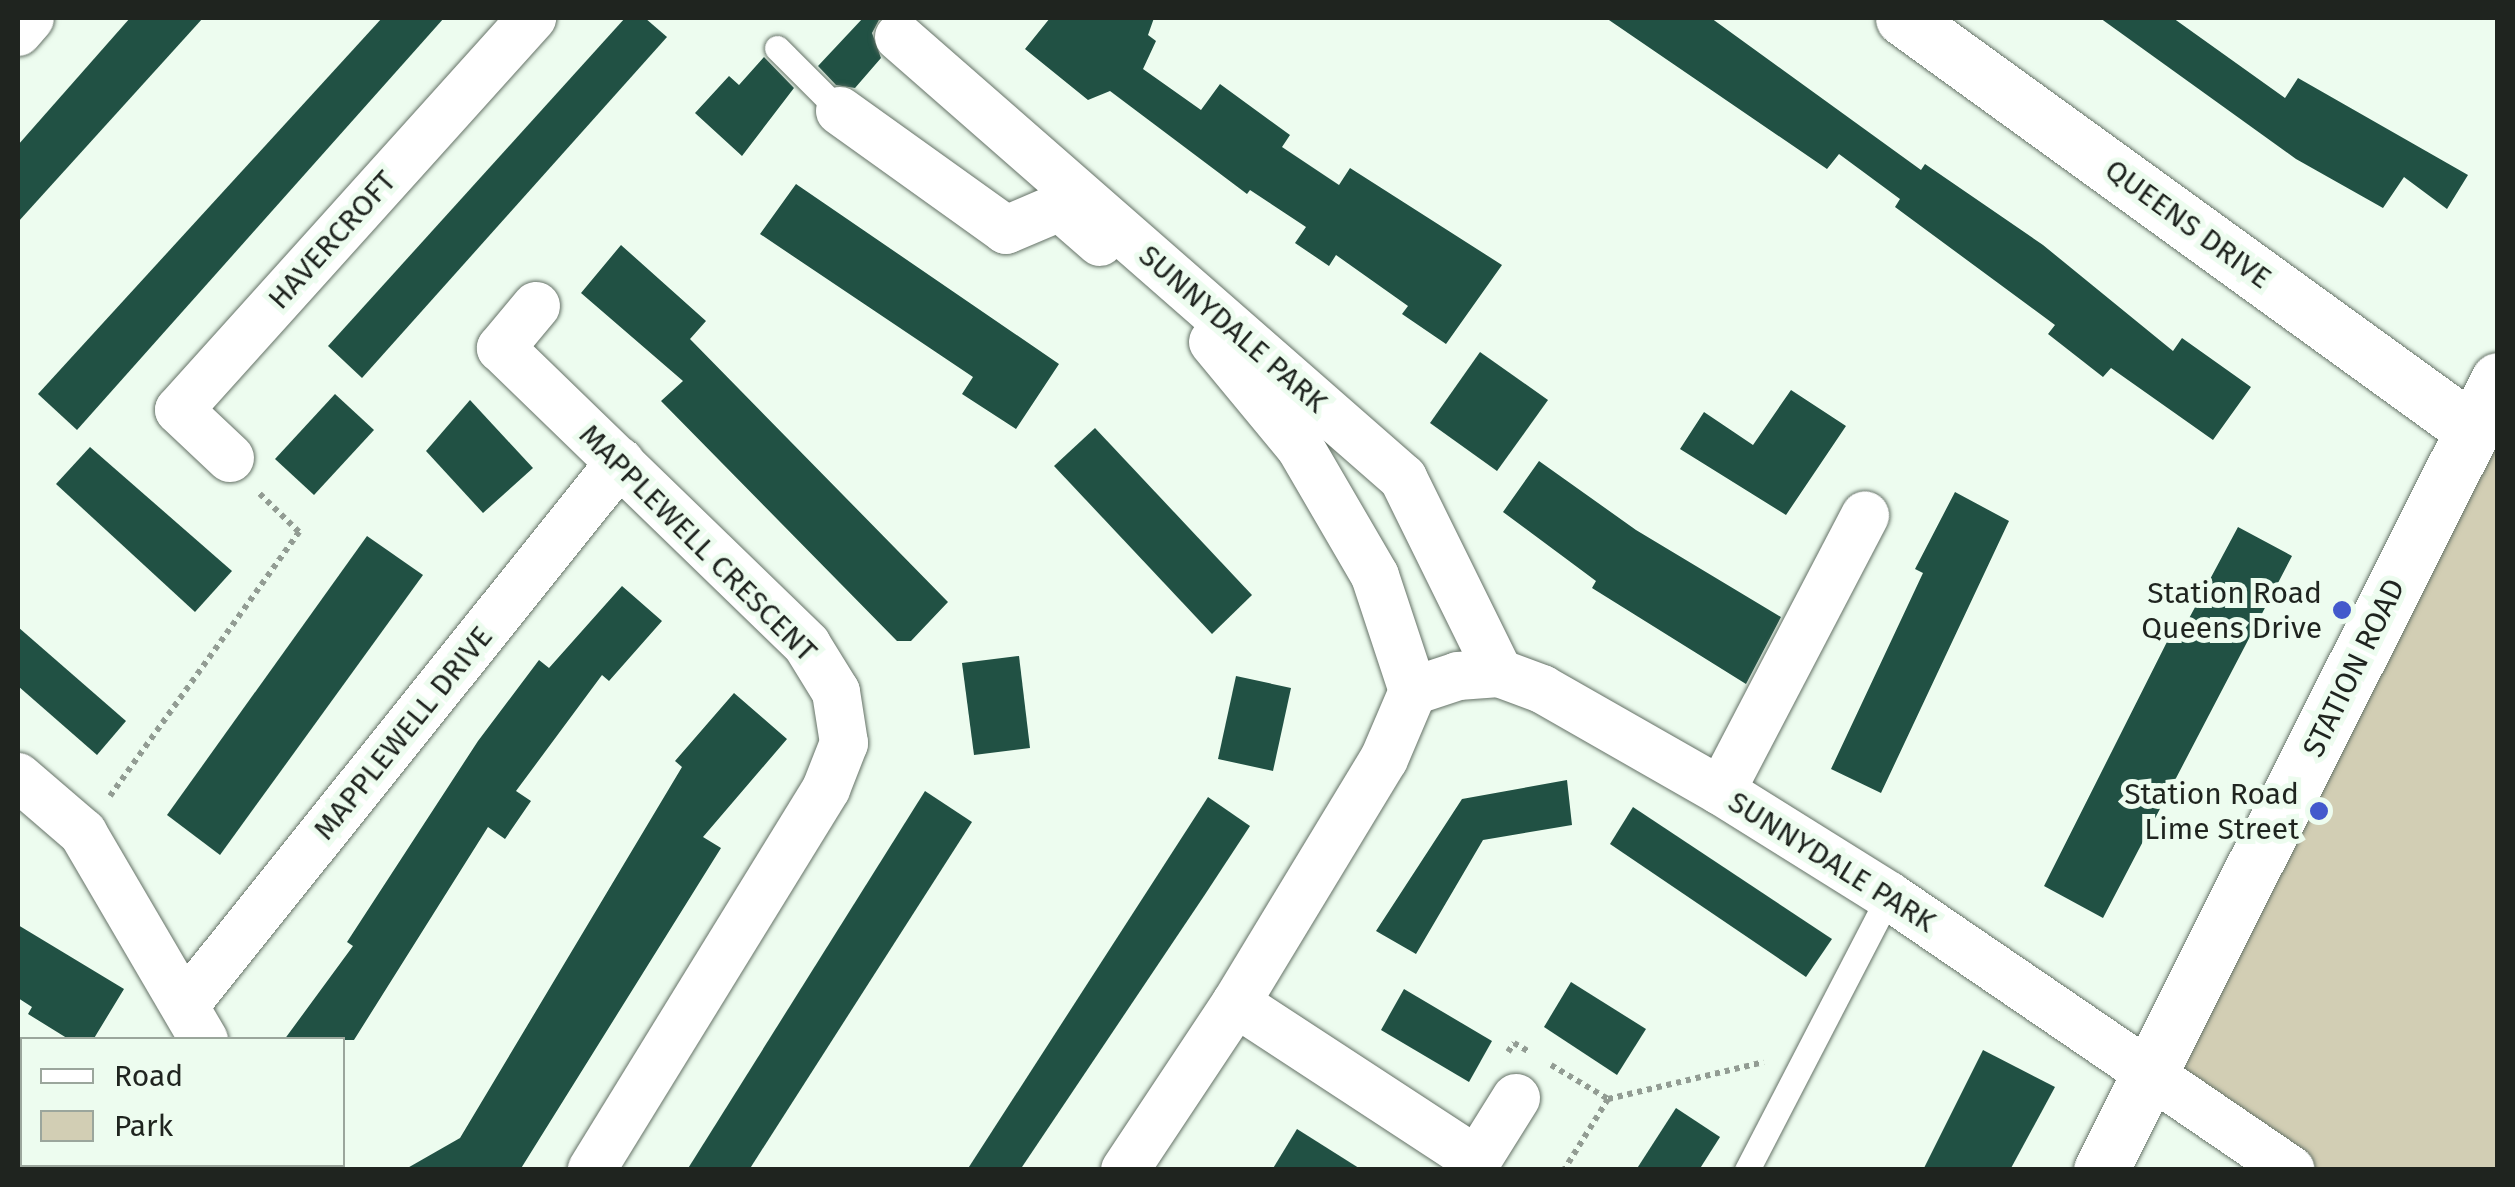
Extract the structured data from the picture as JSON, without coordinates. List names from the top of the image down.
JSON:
{
  "streets": {
    "main road": ["QUEENS DRIVE", "STATION ROAD"],
    "street": [
      "HAVERCROFT",
      "SUNNYDALE PARK",
      "MAPPLEWELL CRESCENT",
      "MAPPLEWELL DRIVE"
    ]
  },
  "crossings": [
    ["QUEENS DRIVE", "STATION ROAD"],
    ["SUNNYDALE PARK", "STATION ROAD"],
    ["MAPPLEWELL CRESCENT", "MAPPLEWELL DRIVE"]
  ],
  "places": ["Station Road Queens Drive", "Station Road Lime Street"],
  "legend": ["Road", "Park"]
}
